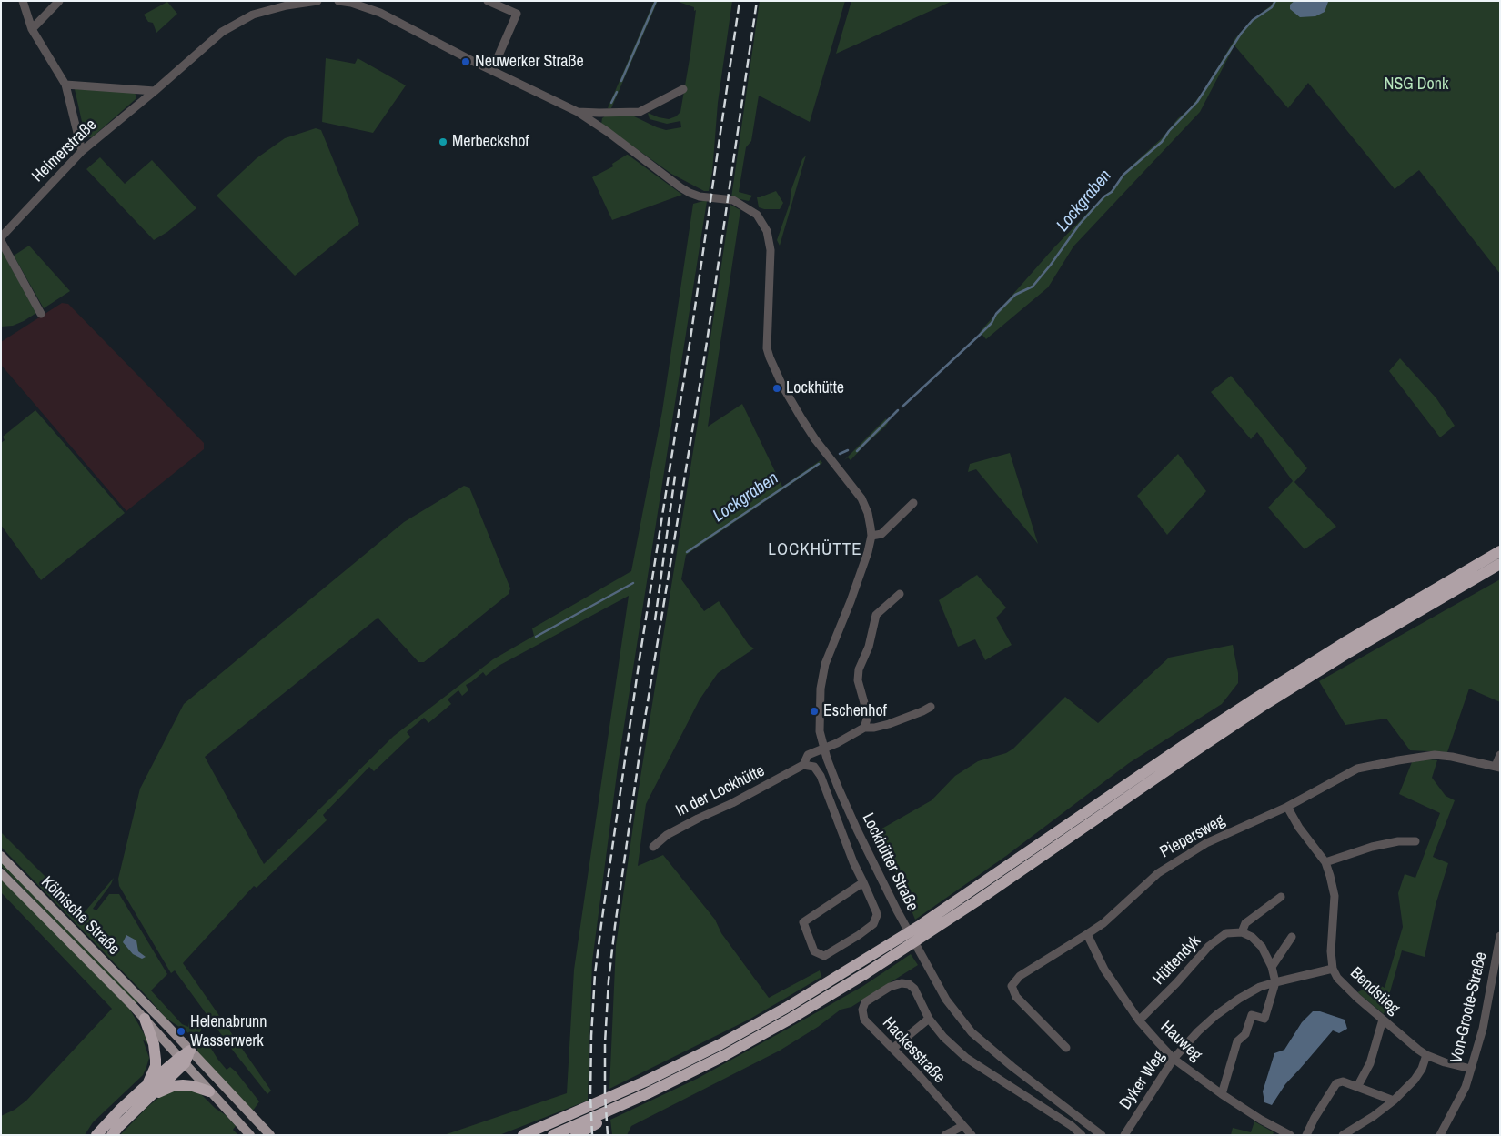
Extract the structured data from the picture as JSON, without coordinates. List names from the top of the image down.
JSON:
{
  "streets": {
    "main road": ["Kölnische Straße"],
    "street": [
      "Heimerstraße",
      "In der Lockhütte",
      "Piepersweg",
      "Lockhütter Straße",
      "Hüttendyk",
      "Bendstieg",
      "Von-Groote-Straße",
      "Hauweg",
      "Hackesstraße",
      "Dyker Weg"
    ]
  },
  "crossings": [
    ["In der Lockhütte", "Lockhütter Straße"],
    ["Piepersweg", "Bendstieg"],
    ["Piepersweg", "Hauweg"],
    ["Hüttendyk", "Hauweg"],
    ["Bendstieg", "Von-Groote-Straße"],
    ["Bendstieg", "Dyker Weg"],
    ["Hauweg", "Dyker Weg"]
  ],
  "districts": ["LOCKHÜTTE"],
  "water": ["Lockgraben"],
  "parks": ["NSG Donk"],
  "places": [
    "Neuwerker Straße",
    "Merbeckshof",
    "Lockhütte",
    "Eschenhof",
    "Helenabrunn Wasserwerk"
  ]
}
